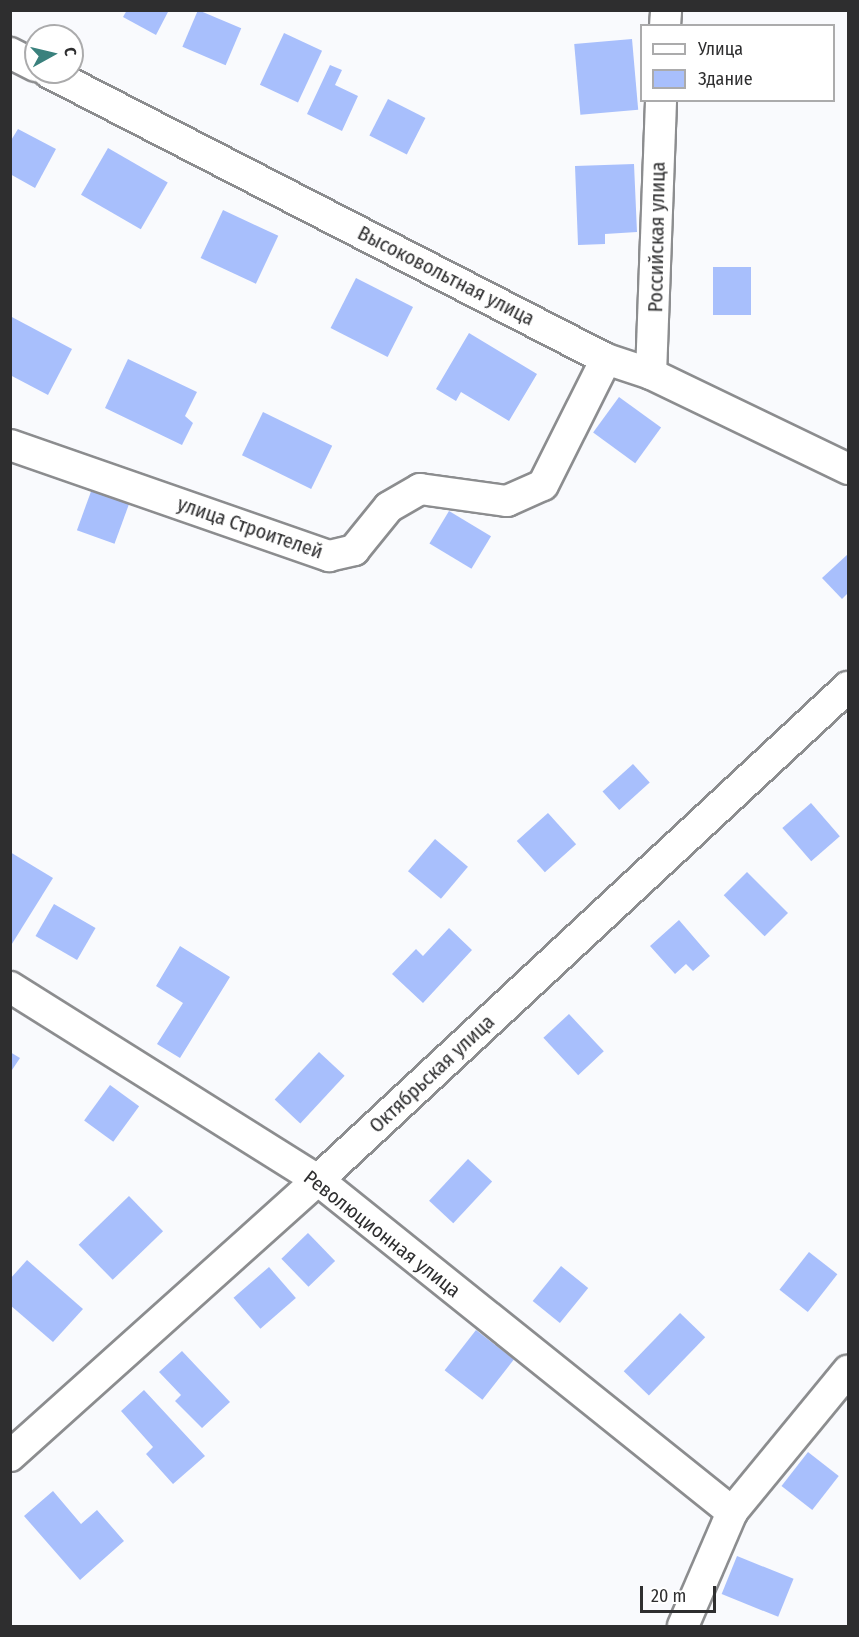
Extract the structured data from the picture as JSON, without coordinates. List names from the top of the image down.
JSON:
{
  "streets": {
    "street": [
      "Российская улица",
      "Высоковольтная улица",
      "улица Строителей",
      "Октябрьская улица",
      "Революционная улица"
    ]
  },
  "crossings": [
    ["Российская улица", "Высоковольтная улица"],
    ["Высоковольтная улица", "улица Строителей"],
    ["Октябрьская улица", "Революционная улица"]
  ],
  "legend": ["Улица", "Здание"],
  "scale_bar": "20 m",
  "north": "right"
}
